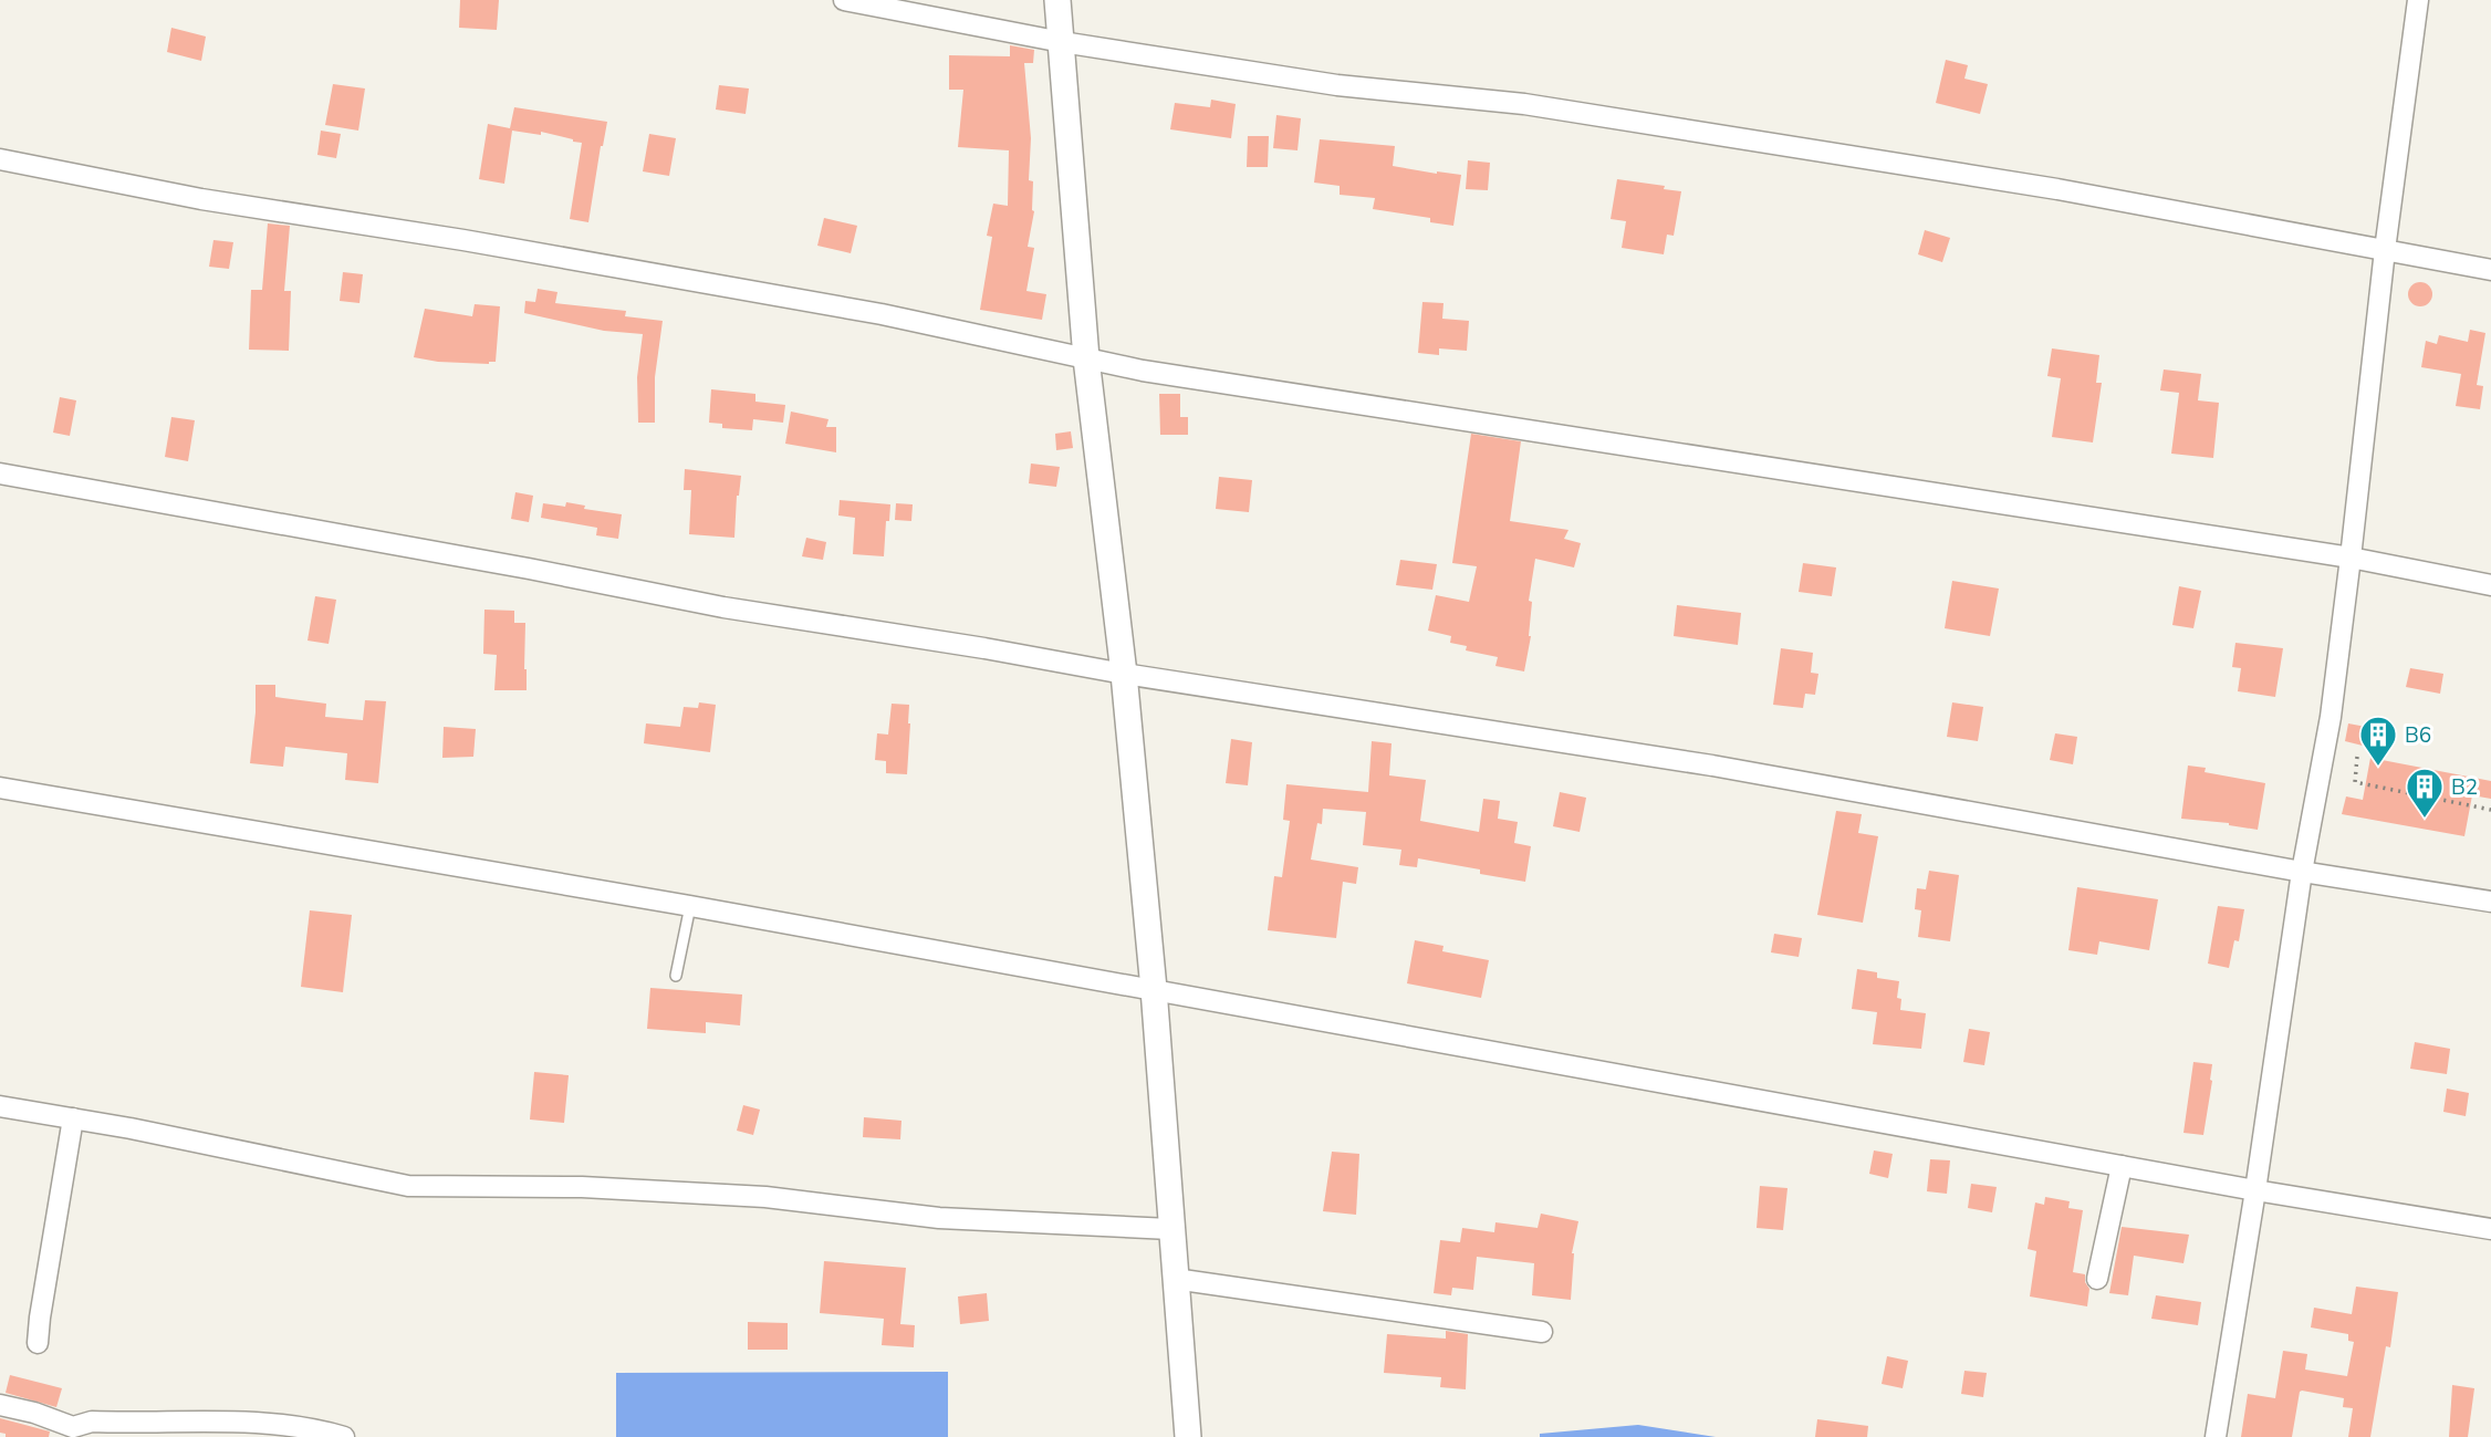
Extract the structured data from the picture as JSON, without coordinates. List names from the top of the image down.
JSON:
{
  "places": {
    "building": ["B6", "B2"]
  }
}
